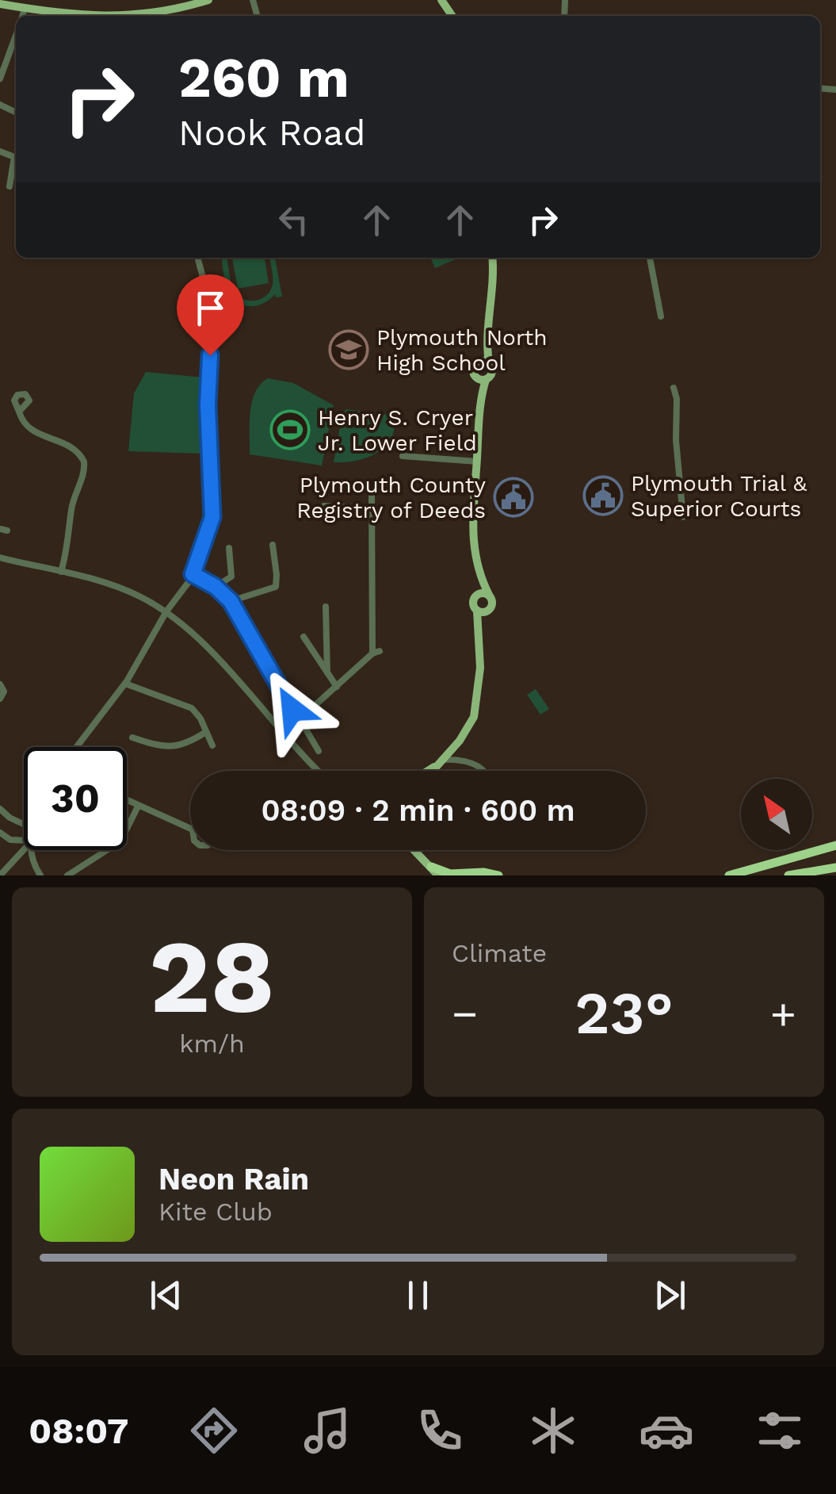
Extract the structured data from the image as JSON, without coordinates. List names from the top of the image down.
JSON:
{
  "places": {
    "school or university": ["Plymouth North High School"],
    "sports": ["Henry S. Cryer Jr. Lower Field"],
    "public building": ["Plymouth Trial & Superior Courts", "Plymouth County Registry of Deeds"]
  },
  "north": "top left",
  "page": {
    "turn": ["260 m", "Nook Road"],
    "limit": "30",
    "trip": "08:09 · 2 min · 600 m",
    "tile": [
      ["28", "km/h"],
      "Climate"
    ],
    "heat": ["−", "23°", "+"],
    "song": ["Neon Rain", "Kite Club"],
    "tabs": "08:07"
  }
}
